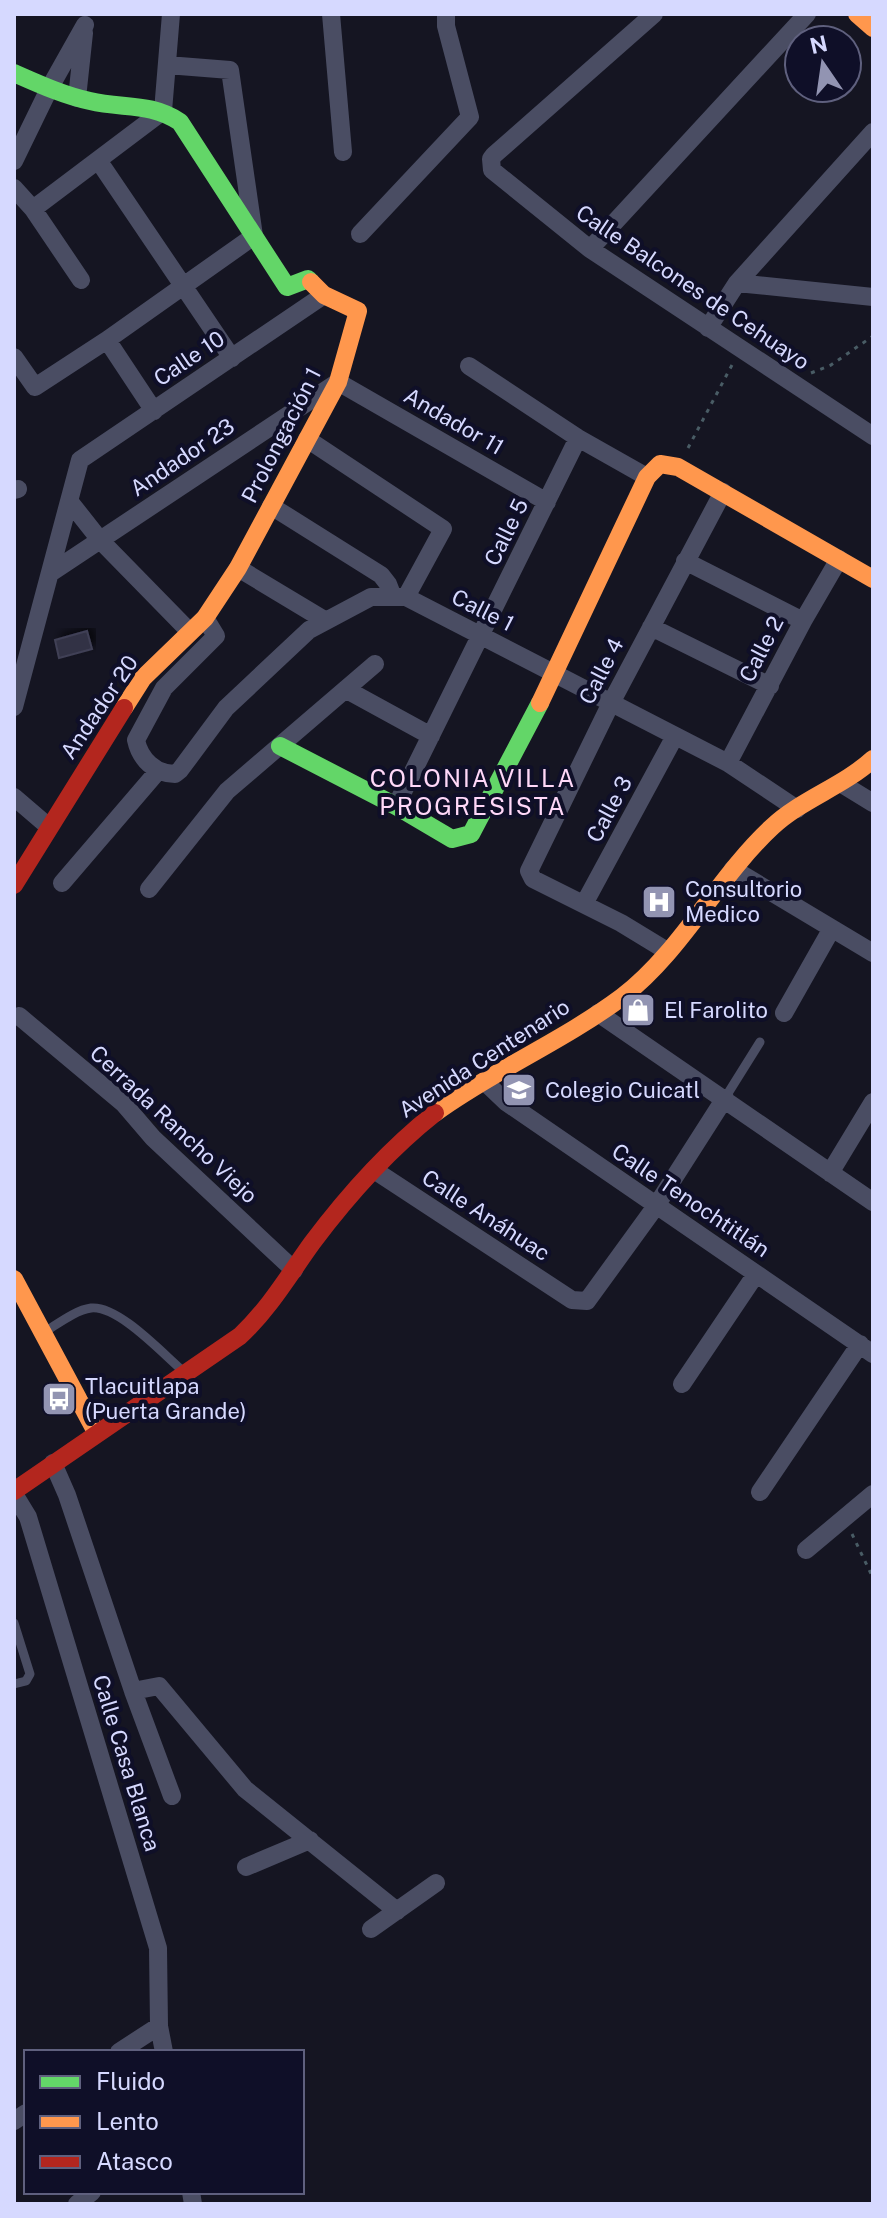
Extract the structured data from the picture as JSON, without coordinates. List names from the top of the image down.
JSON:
{
  "streets": {
    "street": [
      "Calle Balcones de Cehuayo",
      "Calle 10",
      "Andador 11",
      "Prolongación 1",
      "Andador 23",
      "Calle 5",
      "Calle 1",
      "Calle 2",
      "Calle 4",
      "Andador 20",
      "Calle 3",
      "Avenida Centenario",
      "Cerrada Rancho Viejo",
      "Calle Tenochtitlán",
      "Calle Anáhuac",
      "Calle Casa Blanca"
    ]
  },
  "crossings": [
    ["Calle 10", "Prolongación 1"],
    ["Andador 11", "Prolongación 1"],
    ["Andador 11", "Andador 23"],
    ["Andador 11", "Calle 5"],
    ["Prolongación 1", "Andador 23"],
    ["Prolongación 1", "Andador 20"],
    ["Calle 5", "Calle 1"],
    ["Calle 5", "Calle 4"],
    ["Calle 1", "Calle 2"],
    ["Calle 1", "Calle 4"],
    ["Calle 1", "Calle 3"],
    ["Calle 1", "Avenida Centenario"],
    ["Calle 4", "Calle 3"],
    ["Avenida Centenario", "Cerrada Rancho Viejo"],
    ["Avenida Centenario", "Calle Tenochtitlán"],
    ["Avenida Centenario", "Calle Anáhuac"],
    ["Avenida Centenario", "Calle Casa Blanca"],
    ["Calle Tenochtitlán", "Calle Anáhuac"]
  ],
  "districts": ["COLONIA VILLA PROGRESISTA"],
  "places": {
    "hospital": ["Consultorio Medico"],
    "shop": ["El Farolito"],
    "school or university": ["Colegio Cuicatl"],
    "bus stop": ["Tlacuitlapa (Puerta Grande)"]
  },
  "legend": ["Fluido", "Lento", "Atasco"],
  "north": "top"
}
